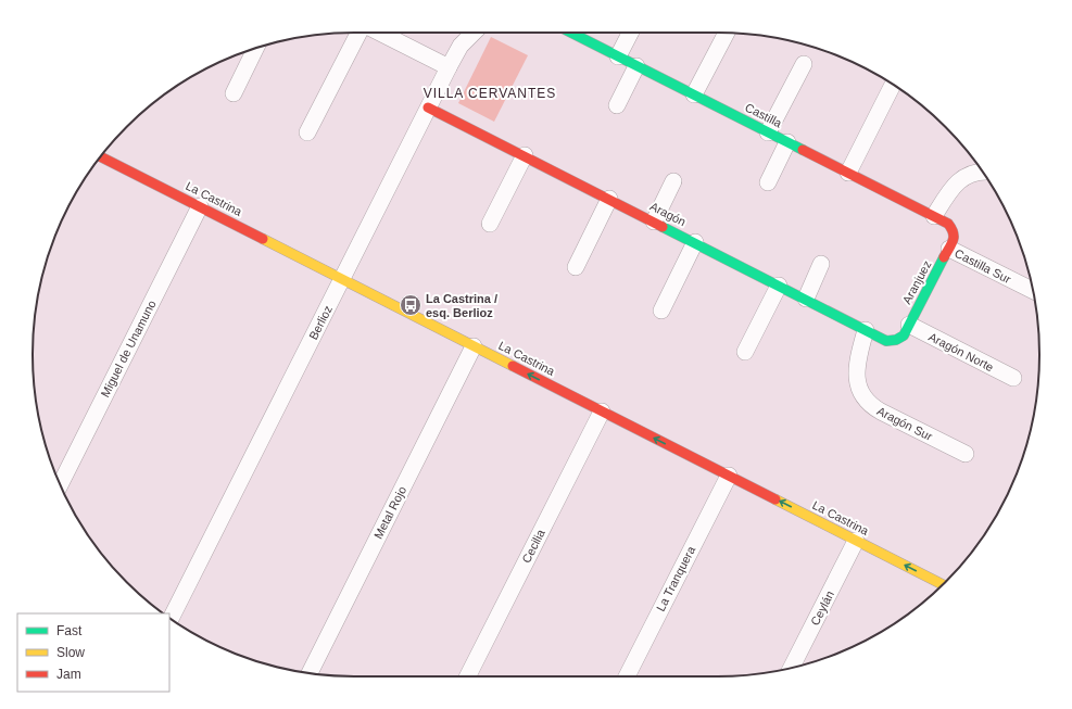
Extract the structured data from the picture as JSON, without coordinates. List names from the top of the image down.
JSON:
{
  "streets": {
    "street": [
      "Castilla",
      "La Castrina",
      "Aragón",
      "Castilla Sur",
      "Aranjuez",
      "Berlioz",
      "Miguel de Unamuno",
      "Aragón Norte",
      "Aragón Sur",
      "Metal Rojo",
      "Cecilia",
      "La Tranquera",
      "Ceylán"
    ]
  },
  "crossings": [
    ["Castilla", "Aranjuez"],
    ["La Castrina", "Berlioz"],
    ["La Castrina", "Miguel de Unamuno"],
    ["La Castrina", "Metal Rojo"],
    ["La Castrina", "Cecilia"],
    ["La Castrina", "La Tranquera"],
    ["La Castrina", "Ceylán"],
    ["Aragón", "Aranjuez"],
    ["Aragón", "Berlioz"],
    ["Aragón", "Aragón Sur"],
    ["Castilla Sur", "Aranjuez"],
    ["Aranjuez", "Aragón Norte"]
  ],
  "one_way": ["La Castrina"],
  "districts": ["VILLA CERVANTES"],
  "places": {
    "bus stop": ["La Castrina / esq. Berlioz"]
  },
  "legend": ["Fast", "Slow", "Jam"]
}
